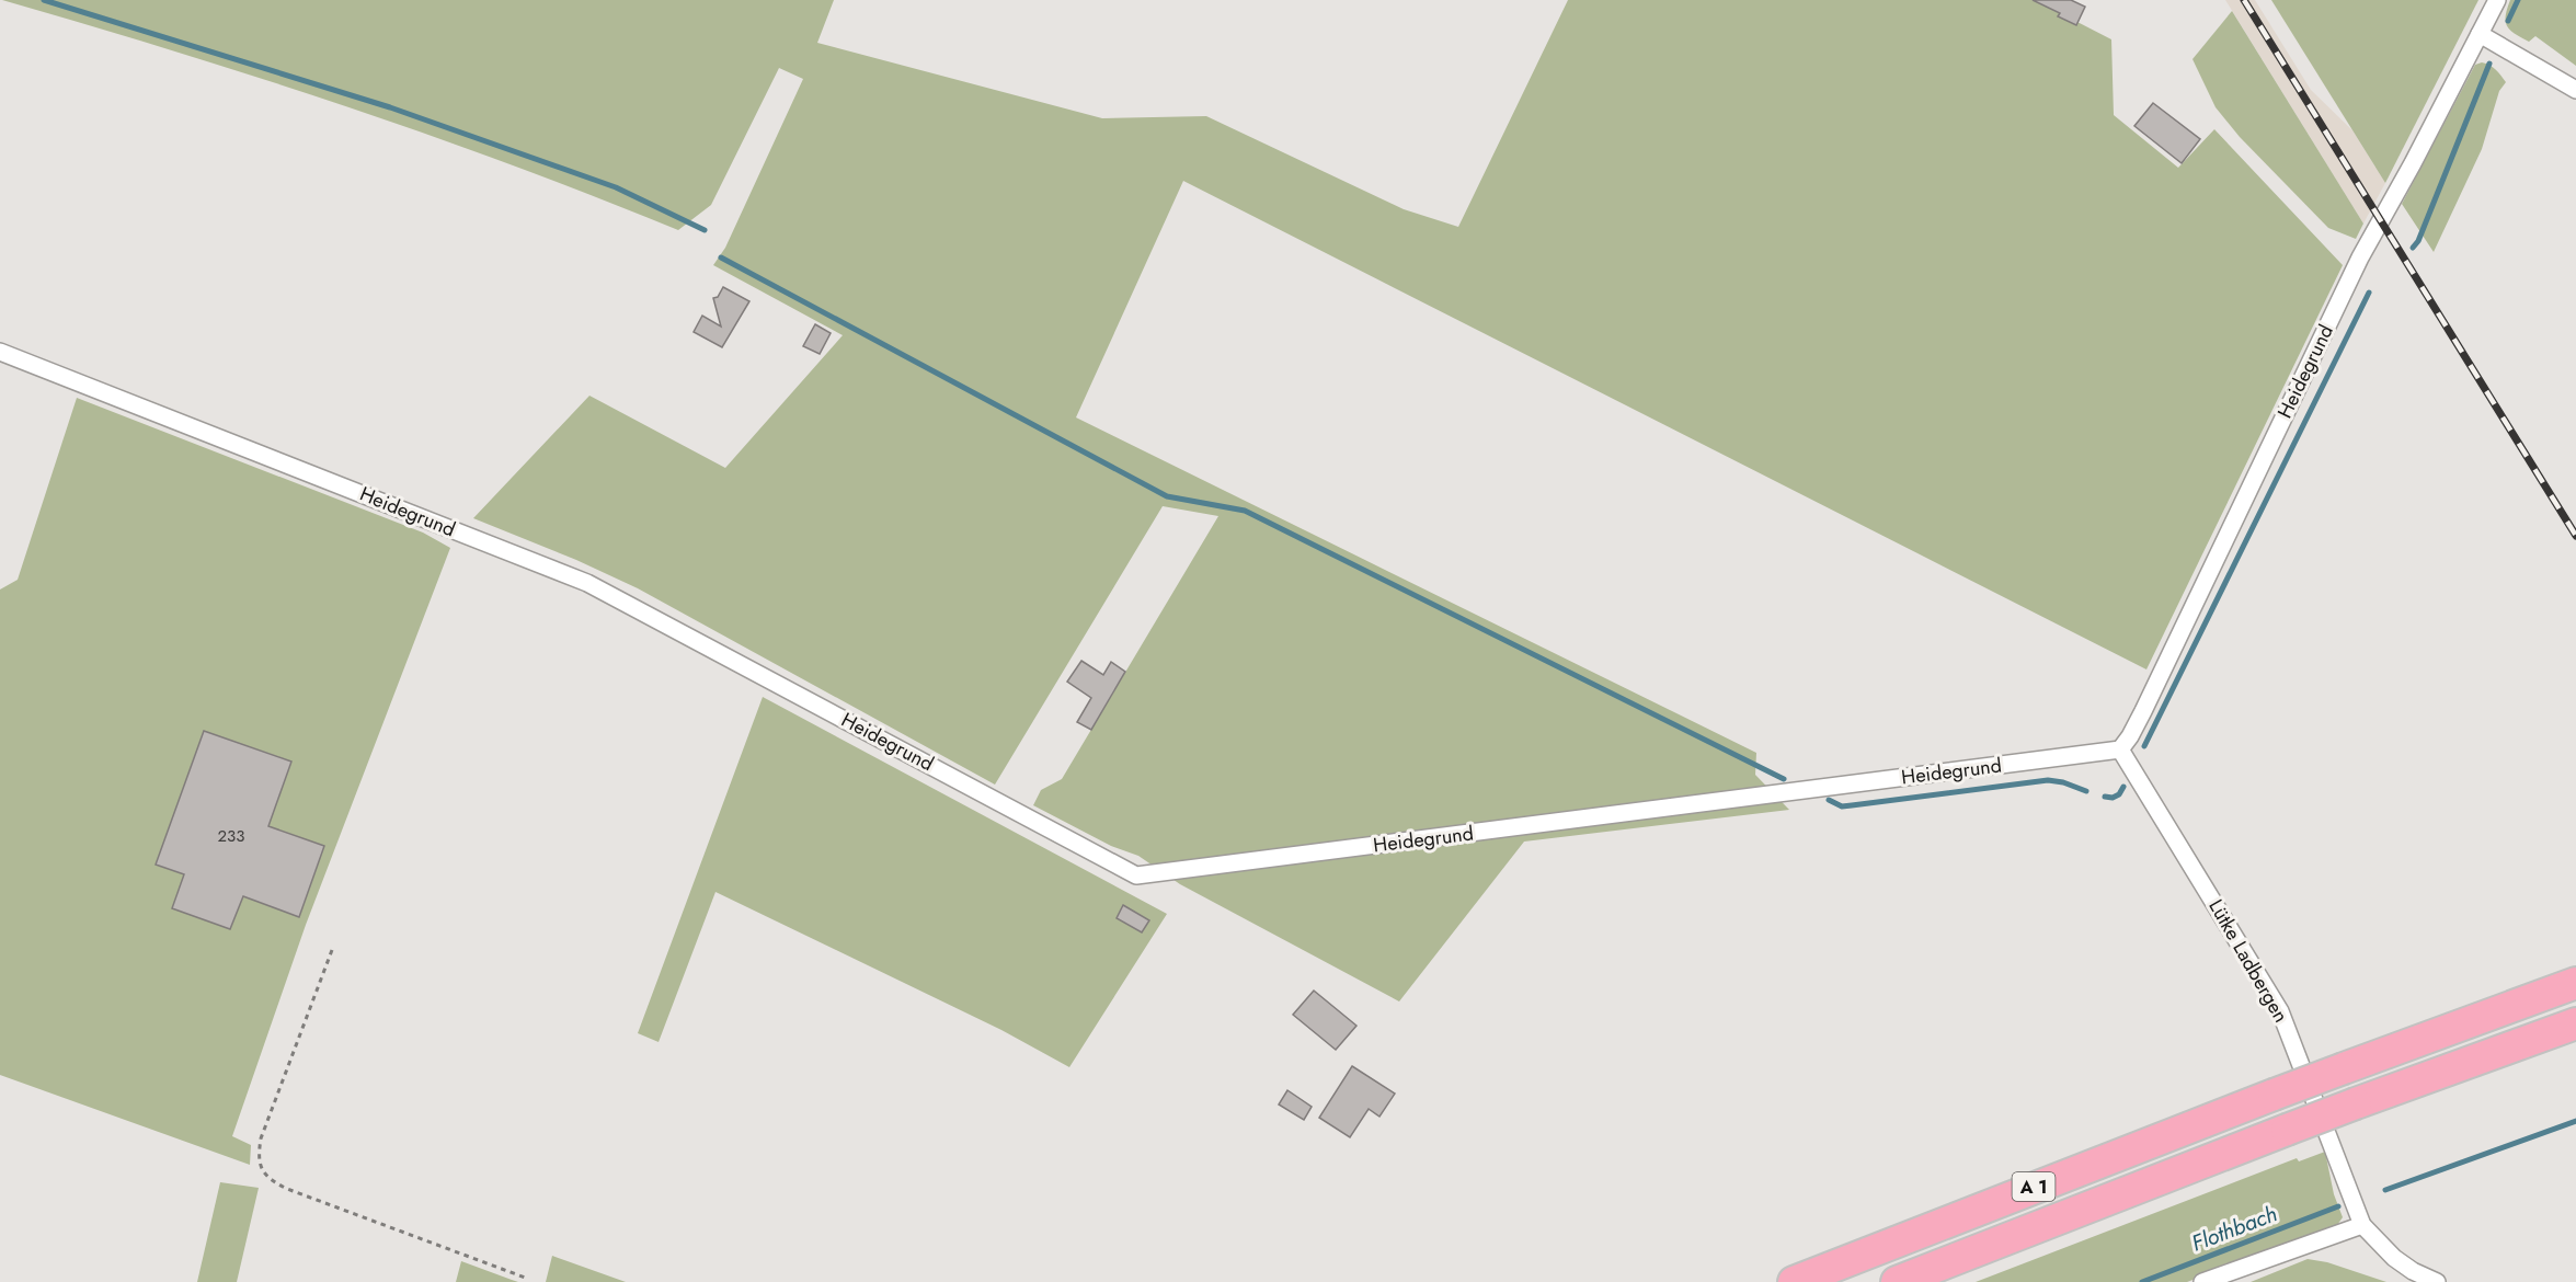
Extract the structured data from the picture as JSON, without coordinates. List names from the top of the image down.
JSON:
{
  "streets": {
    "highway": ["A 1"],
    "street": ["Heidegrund", "Lütke Ladbergen"]
  },
  "crossings": [
    ["Heidegrund", "Lütke Ladbergen"]
  ],
  "water": ["Flothbach"],
  "house_numbers": ["233"]
}
